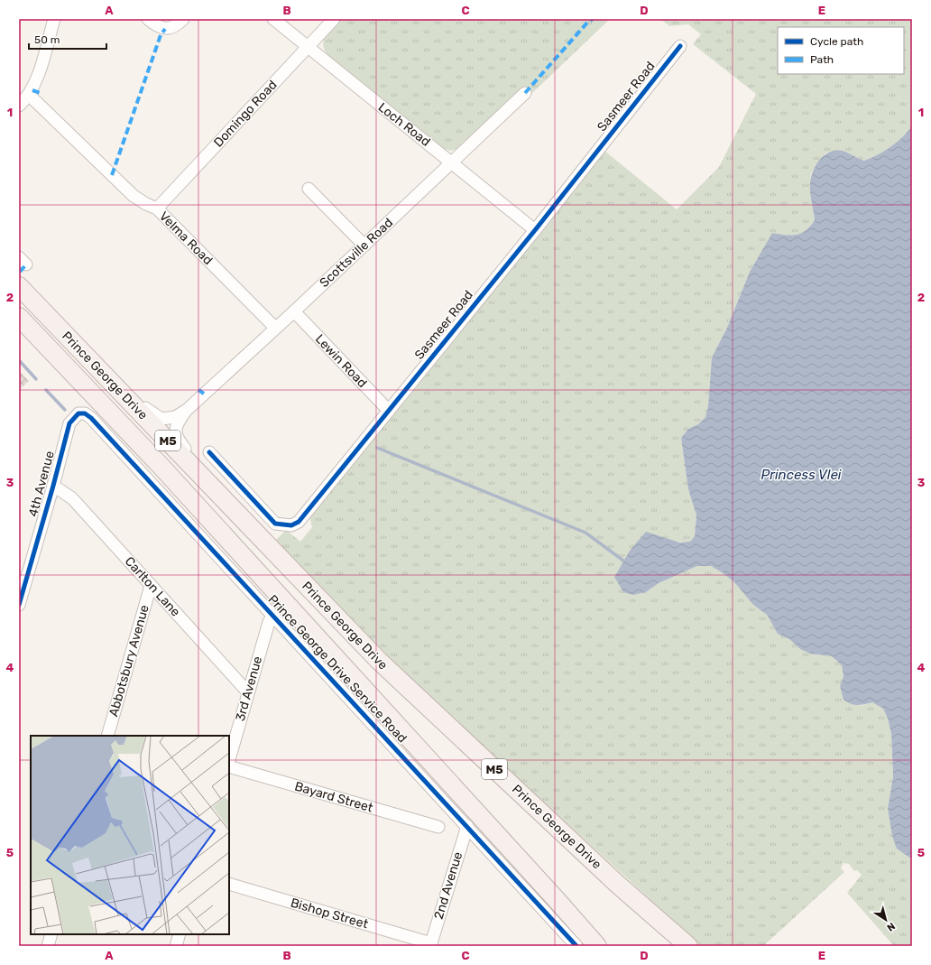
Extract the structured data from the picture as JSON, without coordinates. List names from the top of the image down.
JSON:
{
  "streets": {
    "main road": ["Prince George Drive", "M5"],
    "street": [
      "Sasmeer Road",
      "Domingo Road",
      "Loch Road",
      "Velma Road",
      "Scottsville Road",
      "Lewin Road",
      "4th Avenue",
      "Carlton Lane",
      "Abbotsbury Avenue",
      "Prince George Drive Service Road",
      "3rd Avenue",
      "Bayard Street",
      "2nd Avenue",
      "Bishop Street"
    ]
  },
  "crossings": [
    ["Sasmeer Road", "Loch Road"],
    ["Sasmeer Road", "Lewin Road"],
    ["Domingo Road", "Loch Road"],
    ["Domingo Road", "Velma Road"],
    ["Loch Road", "Scottsville Road"],
    ["Velma Road", "Scottsville Road"],
    ["Scottsville Road", "Lewin Road"],
    ["Scottsville Road", "Prince George Drive"],
    ["4th Avenue", "Carlton Lane"],
    ["4th Avenue", "Prince George Drive Service Road"],
    ["Carlton Lane", "Abbotsbury Avenue"],
    ["Carlton Lane", "3rd Avenue"],
    ["Prince George Drive Service Road", "3rd Avenue"],
    ["Prince George Drive Service Road", "2nd Avenue"],
    ["2nd Avenue", "Bishop Street"]
  ],
  "water": ["Princess Vlei"],
  "legend": ["Cycle path", "Path"],
  "scale_bar": "50 m",
  "north": "bottom right",
  "grid": {
    "columns": [
      "A",
      "B",
      "C",
      "D",
      "E"
    ],
    "rows": [
      "1",
      "2",
      "3",
      "4",
      "5"
    ]
  }
}
